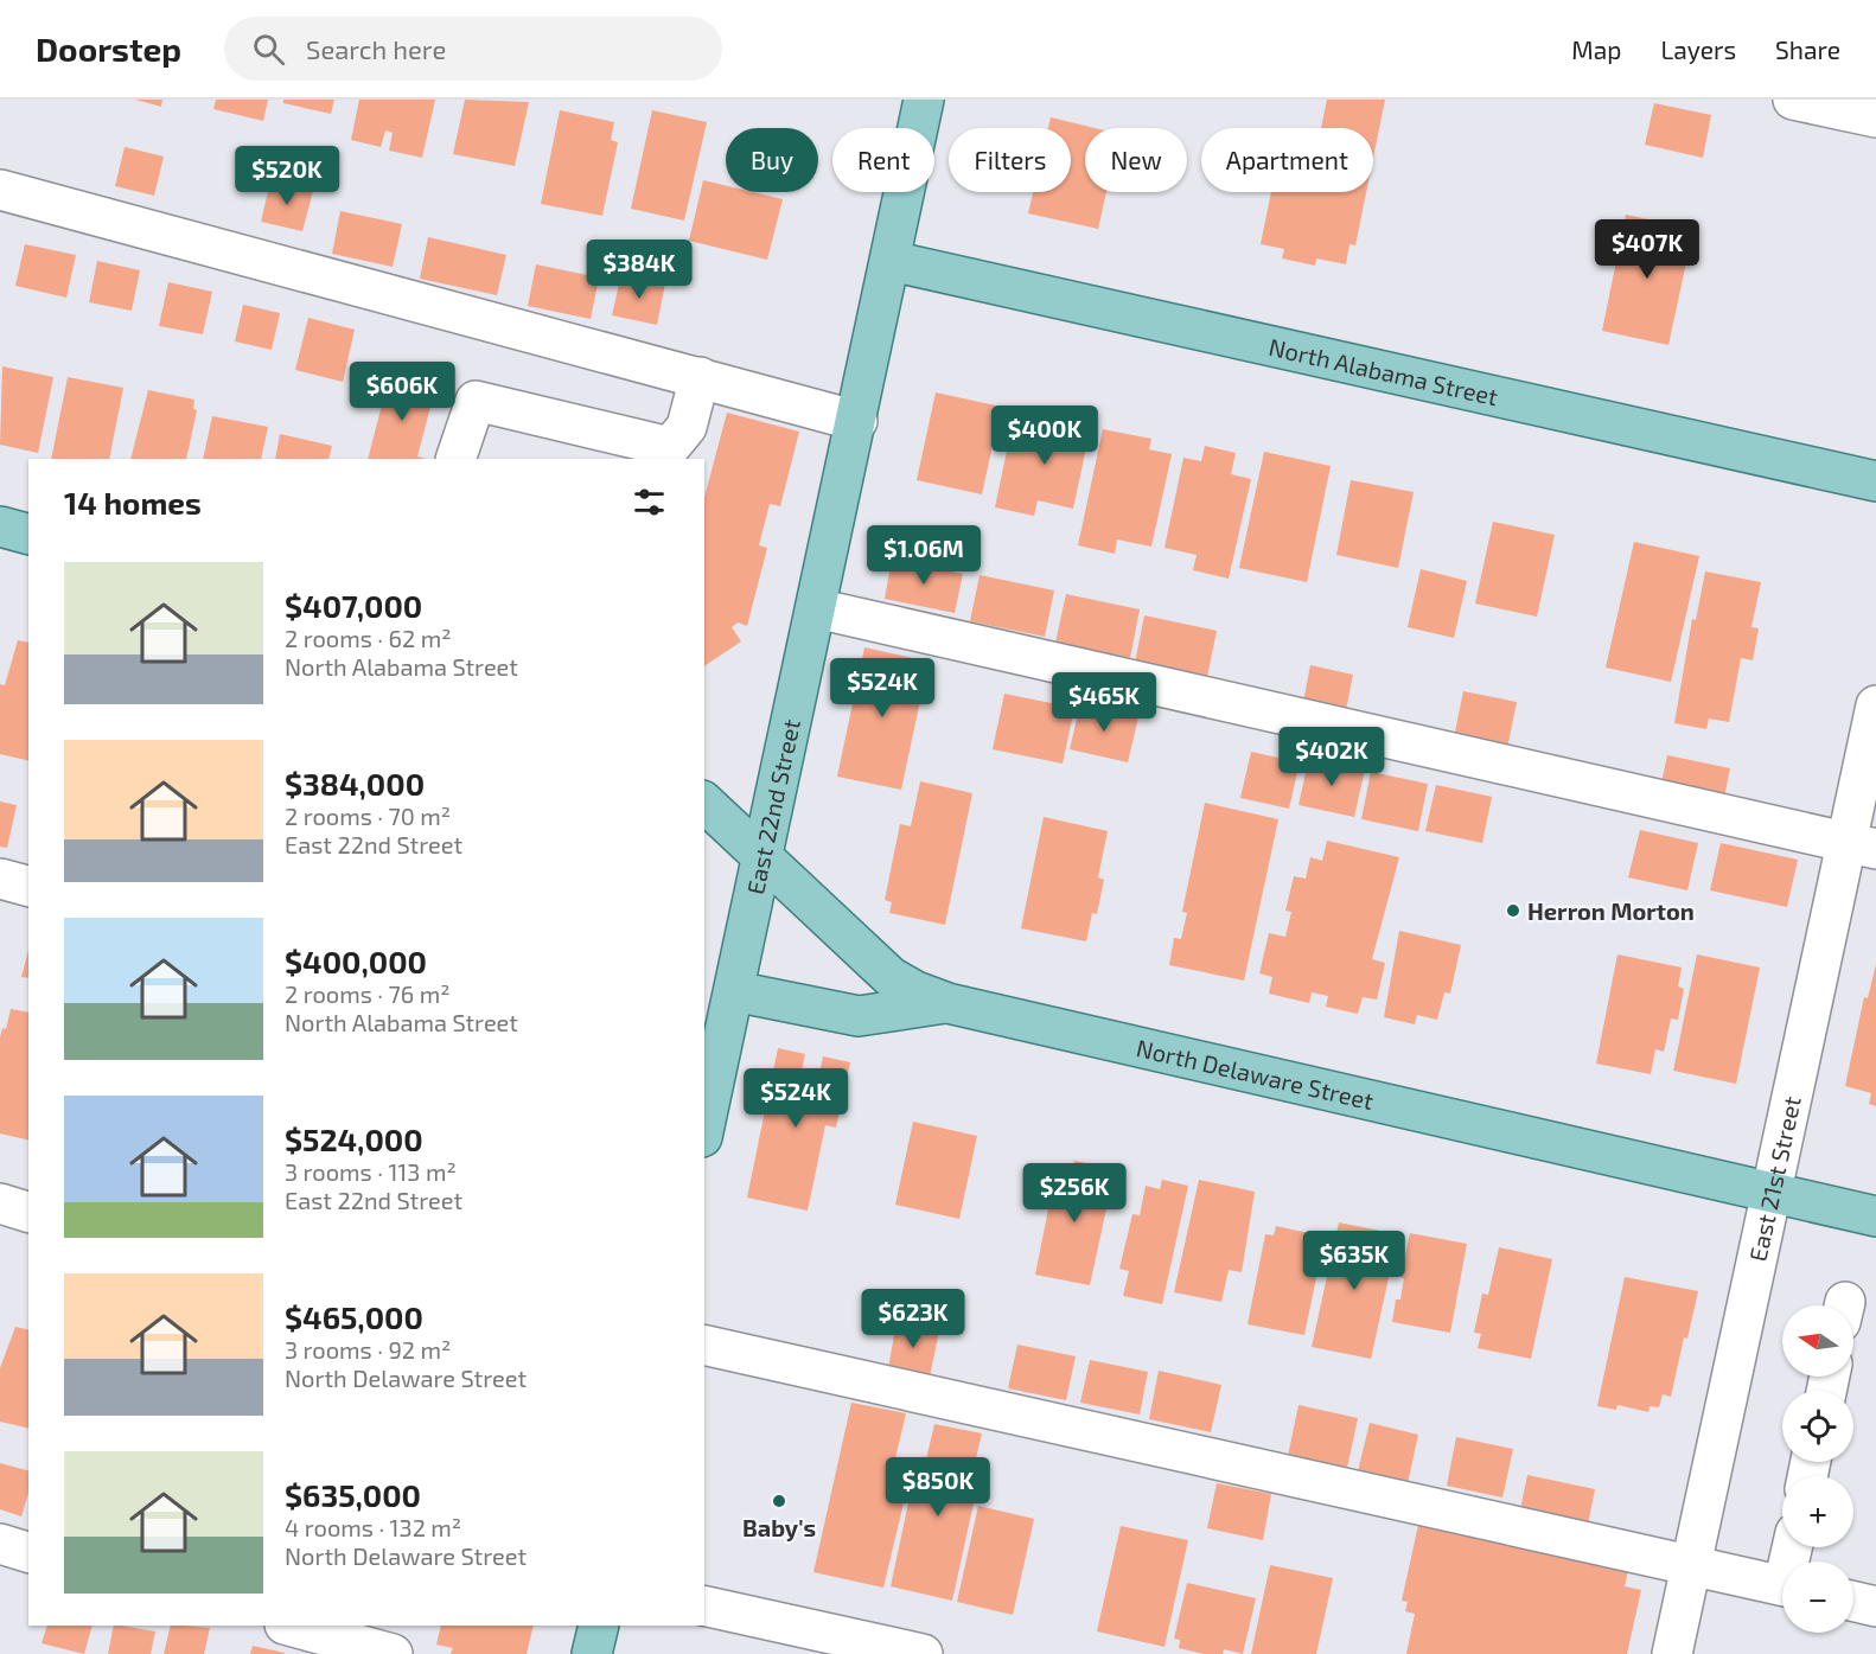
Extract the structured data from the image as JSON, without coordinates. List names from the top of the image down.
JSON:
{
  "streets": {
    "main road": ["North Alabama Street", "East 22nd Street", "North Delaware Street"],
    "street": ["East 21st Street"]
  },
  "crossings": [
    ["North Alabama Street", "East 22nd Street"],
    ["East 22nd Street", "North Delaware Street"],
    ["North Delaware Street", "East 21st Street"]
  ],
  "places": ["Herron Morton", "Baby's"],
  "north": "left",
  "page": {
    "header": "Doorstep",
    "search": "Search here",
    "nav": ["Map", "Layers", "Share"],
    "chip": [
      "Buy",
      "Rent",
      "Filters",
      "New",
      "Apartment"
    ],
    "price": [
      "$520K",
      "$407K",
      "$384K",
      "$606K",
      "$400K",
      "$1.06M",
      "$524K",
      "$465K",
      "$402K",
      "$524K",
      "$256K",
      "$635K",
      "$623K",
      "$850K"
    ],
    "heading": "14 homes",
    "list": [
      {
        "name": "$407,000",
        "note": "2 rooms · 62 m² · North Alabama Street"
      },
      {
        "name": "$384,000",
        "note": "2 rooms · 70 m² · East 22nd Street"
      },
      {
        "name": "$400,000",
        "note": "2 rooms · 76 m² · North Alabama Street"
      },
      {
        "name": "$524,000",
        "note": "3 rooms · 113 m² · East 22nd Street"
      },
      {
        "name": "$465,000",
        "note": "3 rooms · 92 m² · North Delaware Street"
      },
      {
        "name": "$635,000",
        "note": "4 rooms · 132 m² · North Delaware Street"
      }
    ],
    "map_buttons": ["+", "−"]
  }
}
